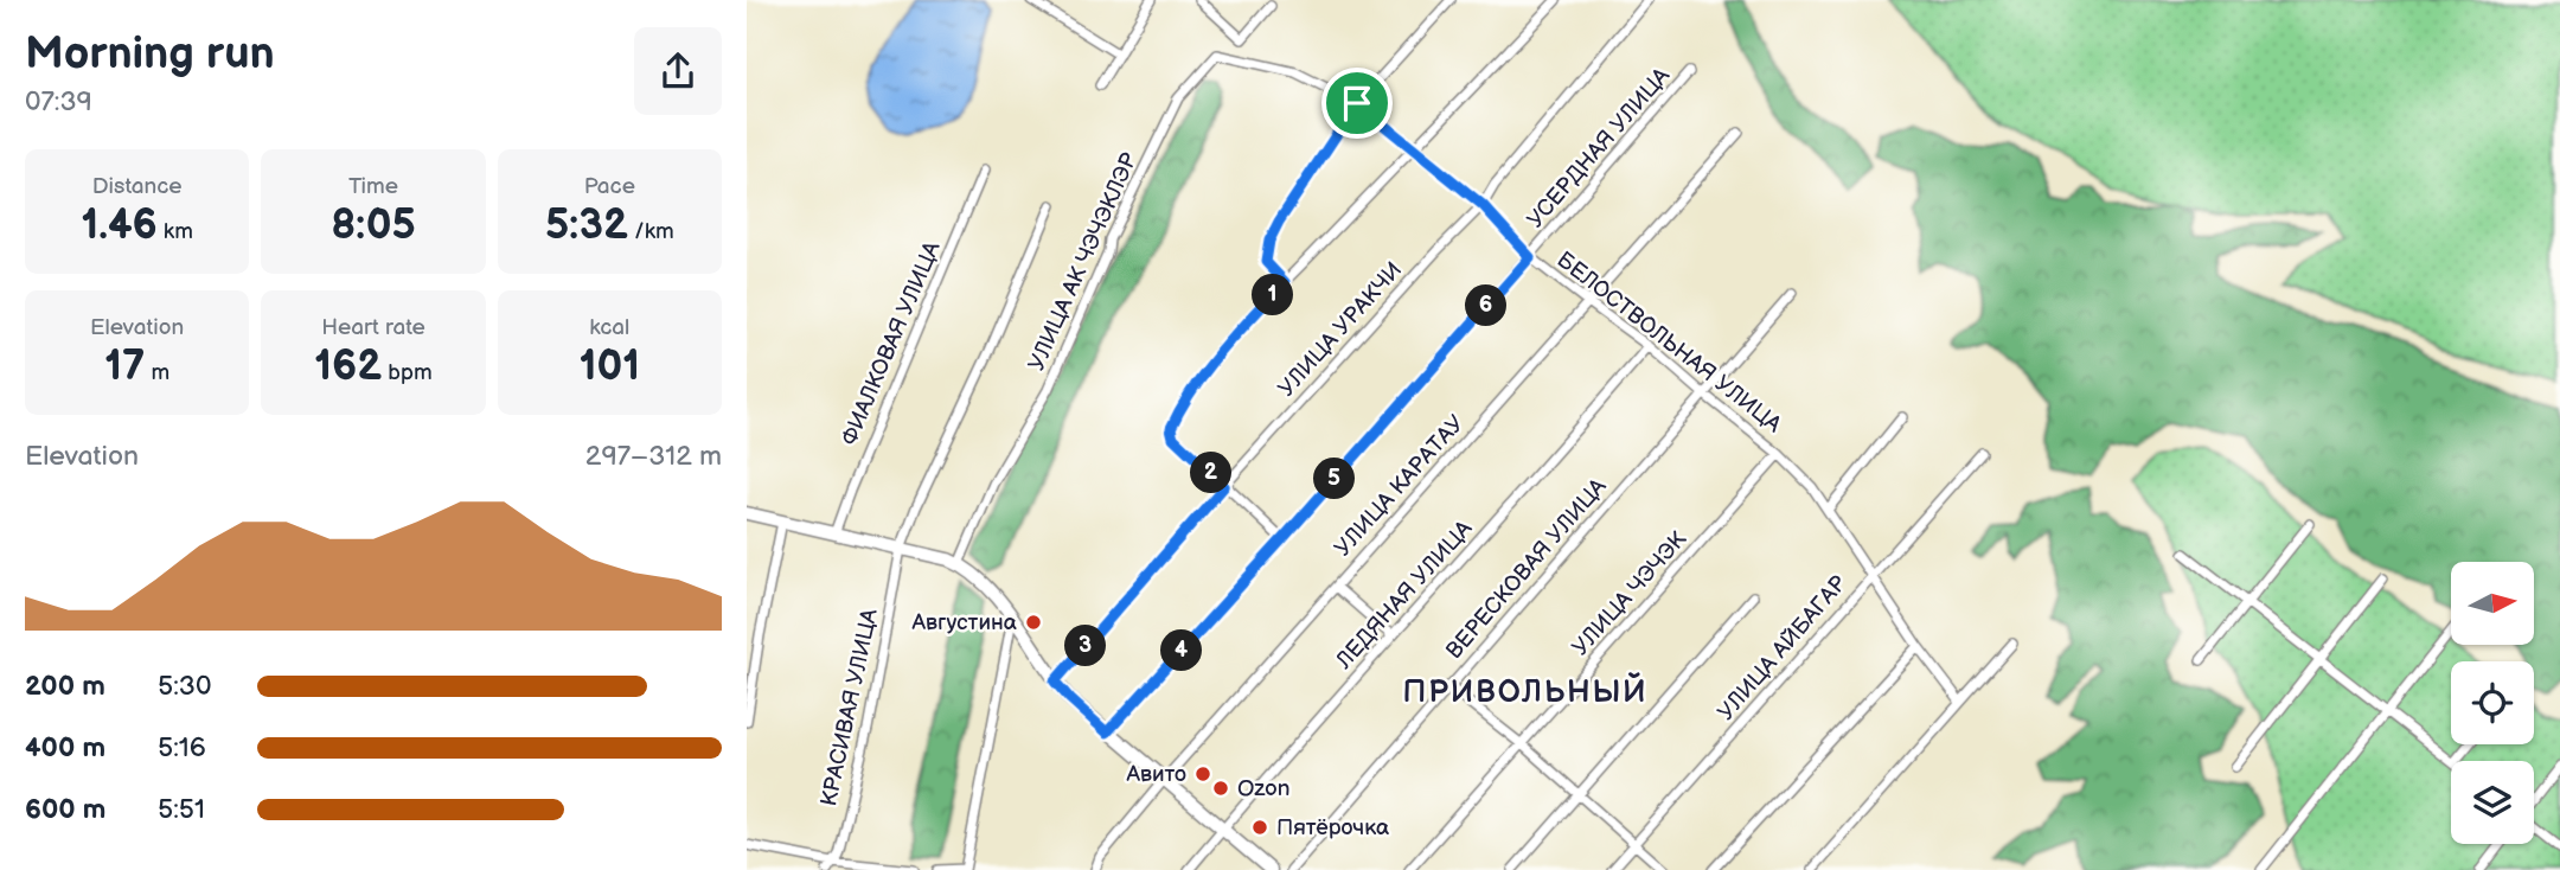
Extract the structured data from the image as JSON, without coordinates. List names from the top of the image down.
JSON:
{
  "streets": {
    "street": [
      "УСЕРДНАЯ УЛИЦА",
      "УЛИЦА АК ЧЭЧЭКЛЭР",
      "УЛИЦА УРАКЧИ",
      "БЕЛОСТВОЛЬНАЯ УЛИЦА",
      "ФИАЛКОВАЯ УЛИЦА",
      "УЛИЦА КАРАТАУ",
      "ВЕРЕСКОВАЯ УЛИЦА",
      "УЛИЦА ЧЭЧЭК",
      "ЛЕДЯНАЯ УЛИЦА",
      "УЛИЦА АЙБАГАР",
      "КРАСИВАЯ УЛИЦА"
    ]
  },
  "crossings": [
    ["УСЕРДНАЯ УЛИЦА", "БЕЛОСТВОЛЬНАЯ УЛИЦА"],
    ["УЛИЦА АК ЧЭЧЭКЛЭР", "БЕЛОСТВОЛЬНАЯ УЛИЦА"],
    ["УЛИЦА УРАКЧИ", "БЕЛОСТВОЛЬНАЯ УЛИЦА"],
    ["БЕЛОСТВОЛЬНАЯ УЛИЦА", "УЛИЦА КАРАТАУ"],
    ["БЕЛОСТВОЛЬНАЯ УЛИЦА", "ВЕРЕСКОВАЯ УЛИЦА"],
    ["БЕЛОСТВОЛЬНАЯ УЛИЦА", "УЛИЦА ЧЭЧЭК"],
    ["БЕЛОСТВОЛЬНАЯ УЛИЦА", "ЛЕДЯНАЯ УЛИЦА"],
    ["БЕЛОСТВОЛЬНАЯ УЛИЦА", "УЛИЦА АЙБАГАР"]
  ],
  "districts": ["ПРИВОЛЬНЫЙ"],
  "places": [
    "Августина",
    "Авито",
    "Ozon",
    "Пятёрочка"
  ],
  "north": "right",
  "page": {
    "heading": ["Morning run", "07:39"],
    "stats": [
      ["Distance", "1.46 km"],
      ["Time", "8:05"],
      ["Pace", "5:32 /km"],
      ["Elevation", "17 m"],
      ["Heart rate", "162 bpm"],
      ["kcal", "101"]
    ],
    "pins": [
      "1",
      "6",
      "2",
      "5",
      "3",
      "4"
    ],
    "chart": ["Elevation", "297–312 m"],
    "list": [
      {
        "name": "200 m",
        "note": "5:30"
      },
      {
        "name": "400 m",
        "note": "5:16"
      },
      {
        "name": "600 m",
        "note": "5:51"
      }
    ]
  }
}
